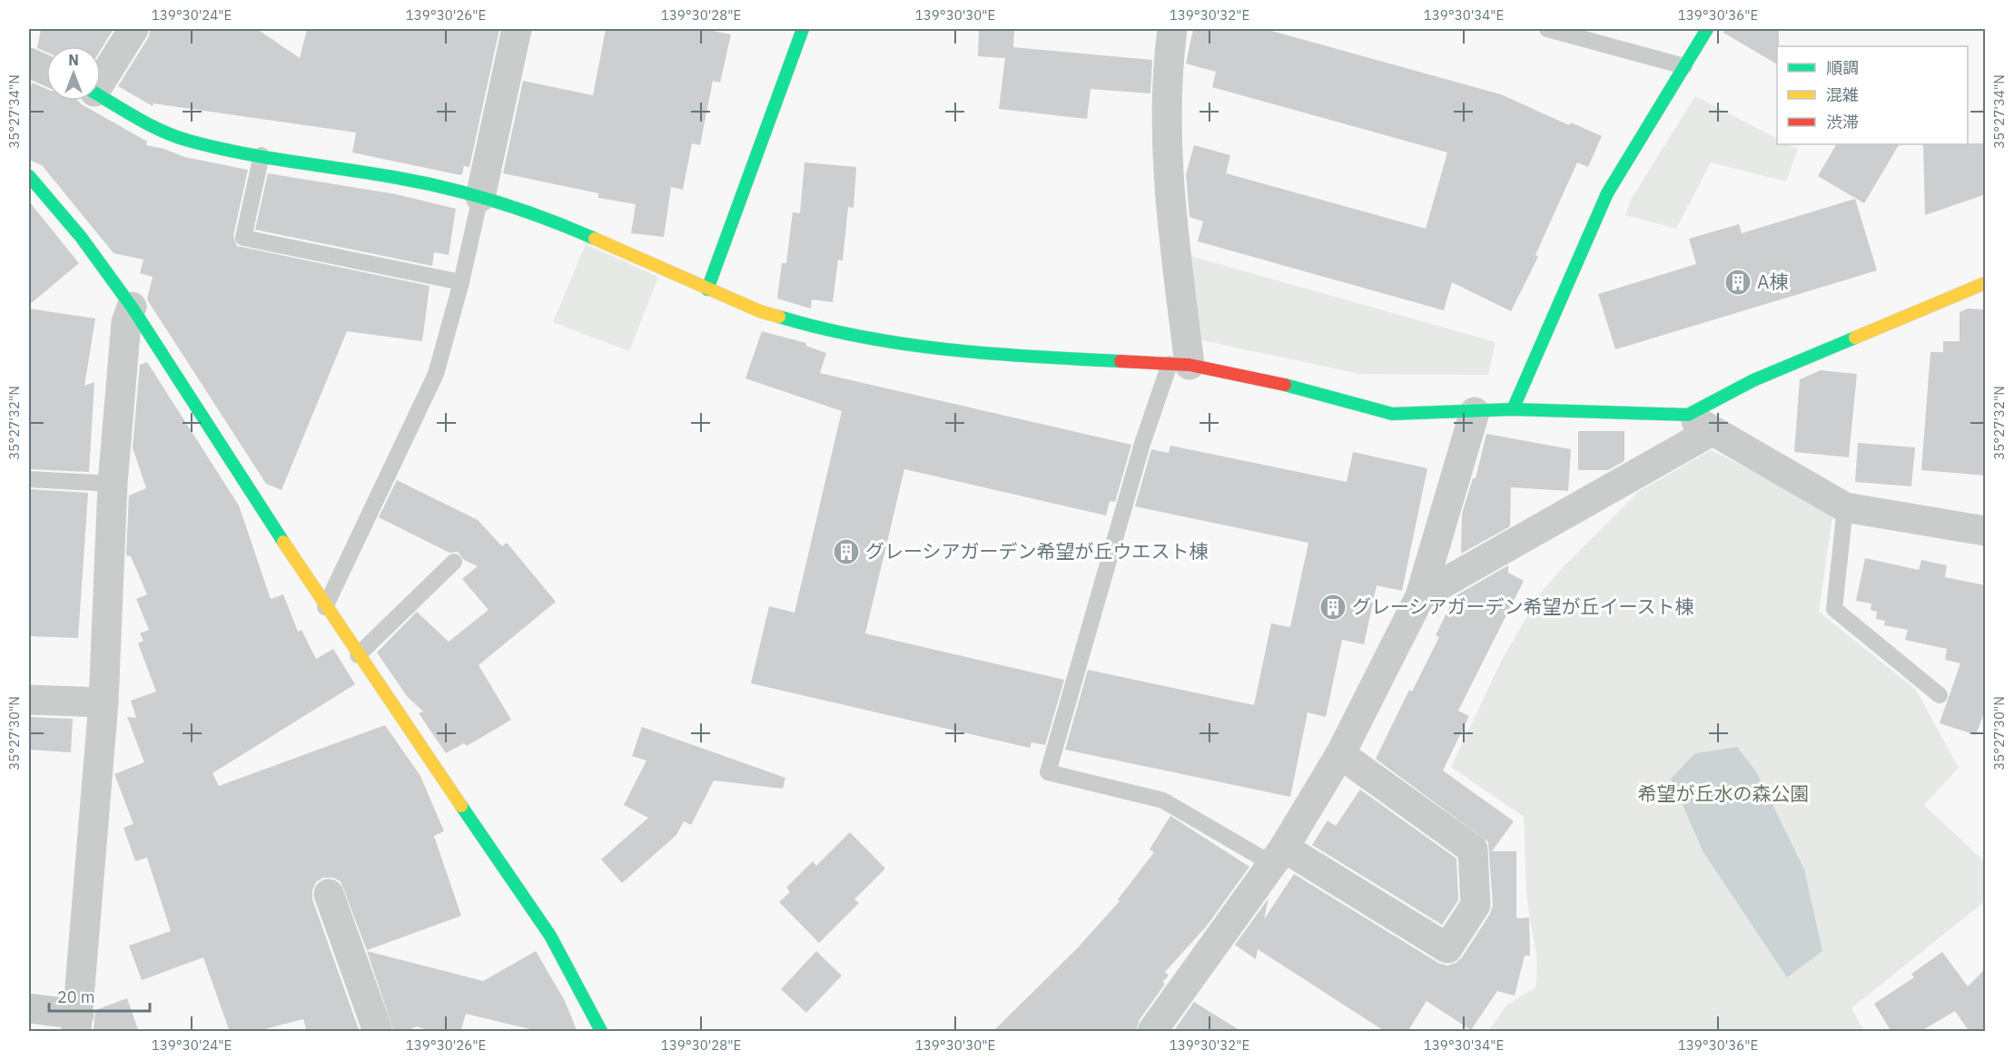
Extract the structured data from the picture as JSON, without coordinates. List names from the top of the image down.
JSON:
{
  "parks": ["希望が丘水の森公園"],
  "places": {
    "building": ["A棟", "グレーシアガーデン希望が丘ウエスト棟", "グレーシアガーデン希望が丘イースト棟"]
  },
  "legend": ["順調", "混雑", "渋滞"],
  "scale_bar": "20 m",
  "north": "top",
  "coordinates": [
    "139°30'24\"E",
    "139°30'26\"E",
    "139°30'28\"E",
    "139°30'30\"E",
    "139°30'32\"E",
    "139°30'34\"E",
    "139°30'36\"E",
    "35°27'34\"N",
    "35°27'32\"N",
    "35°27'30\"N"
  ]
}
